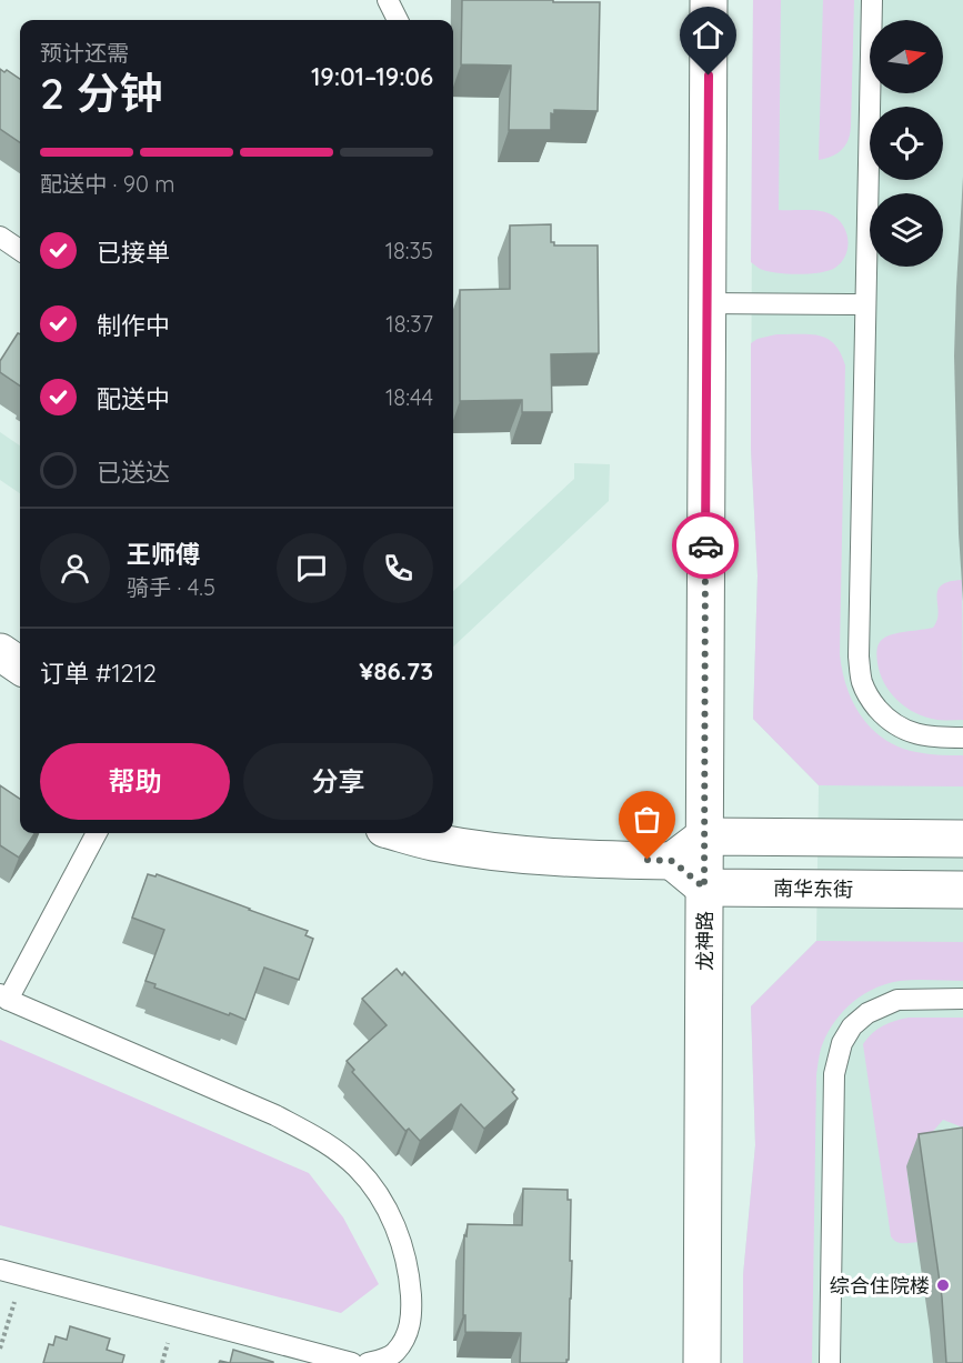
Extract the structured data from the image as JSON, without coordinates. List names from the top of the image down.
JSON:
{
  "streets": {
    "street": ["南华东街", "龙神路"]
  },
  "crossings": [
    ["南华东街", "龙神路"]
  ],
  "places": ["综合住院楼"],
  "north": "right",
  "page": {
    "heading": ["2 分钟", "预计还需", "19:01–19:06"],
    "panel": [
      "王师傅",
      "骑手 · 4.5",
      "订单 #1212",
      "¥86.73"
    ],
    "bar": "配送中 · 90 m",
    "list": [
      ["已接单", "18:35"],
      ["制作中", "18:37"],
      ["配送中", "18:44"],
      "已送达"
    ],
    "buttons": ["帮助", "分享"]
  }
}
